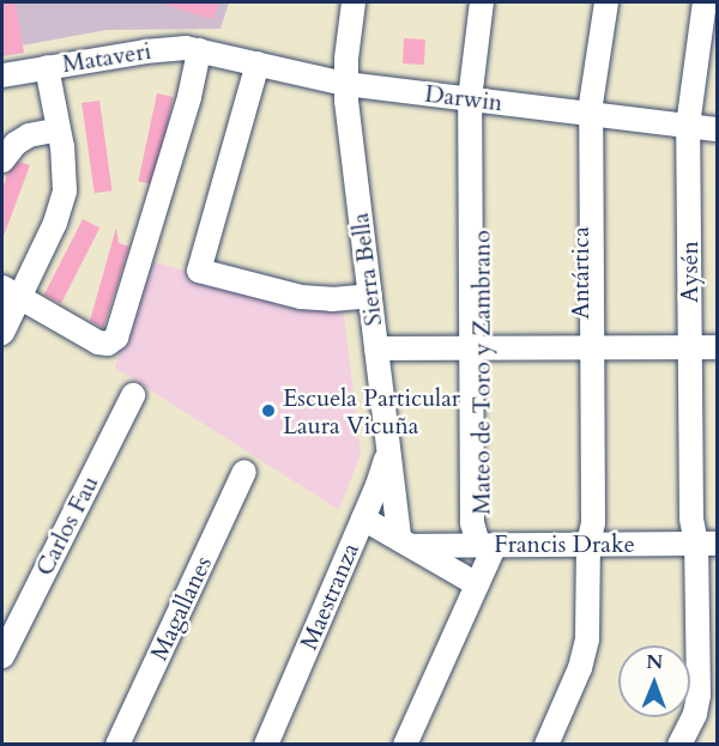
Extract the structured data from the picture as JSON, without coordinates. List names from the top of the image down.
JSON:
{
  "streets": {
    "street": [
      "Mataveri",
      "Darwin",
      "Sierra Bella",
      "Aysén",
      "Antártica",
      "Mateo de Toro y Zambrano",
      "Carlos Fau",
      "Francis Drake",
      "Maestranza",
      "Magallanes"
    ]
  },
  "crossings": [
    ["Mataveri", "Darwin"],
    ["Darwin", "Sierra Bella"],
    ["Darwin", "Aysén"],
    ["Darwin", "Antártica"],
    ["Darwin", "Mateo de Toro y Zambrano"],
    ["Sierra Bella", "Francis Drake"],
    ["Sierra Bella", "Maestranza"],
    ["Aysén", "Francis Drake"],
    ["Antártica", "Francis Drake"],
    ["Mateo de Toro y Zambrano", "Francis Drake"]
  ],
  "places": ["Escuela Particular Laura Vicuña"],
  "north": "top"
}
